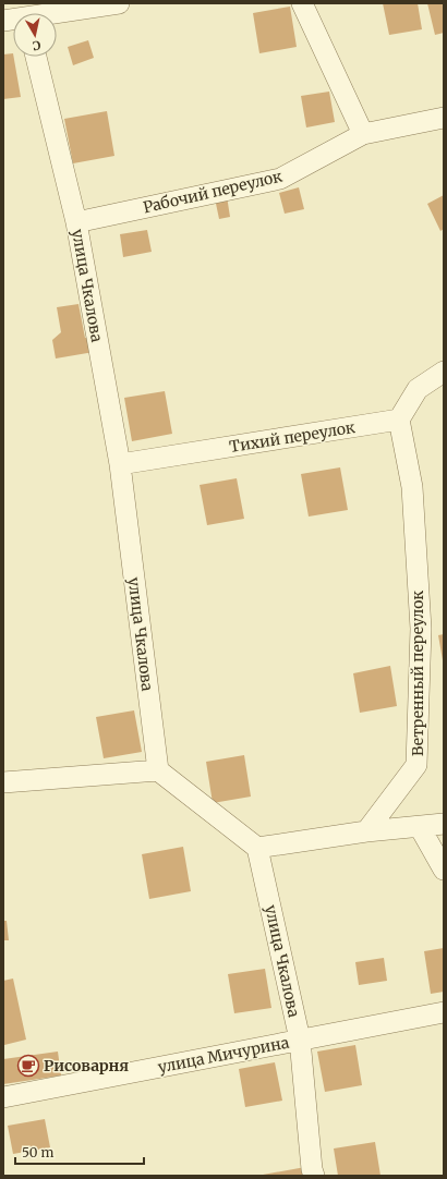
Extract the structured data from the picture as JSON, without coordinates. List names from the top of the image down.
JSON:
{
  "streets": {
    "street": [
      "Рабочий переулок",
      "улица Чкалова",
      "Тихий переулок",
      "Ветренный переулок",
      "улица Мичурина"
    ]
  },
  "crossings": [
    ["Рабочий переулок", "улица Чкалова"],
    ["улица Чкалова", "Тихий переулок"],
    ["улица Чкалова", "улица Мичурина"],
    ["Тихий переулок", "Ветренный переулок"]
  ],
  "places": {
    "cafe": ["Рисоварня"]
  },
  "scale_bar": "50 m",
  "north": "bottom"
}
